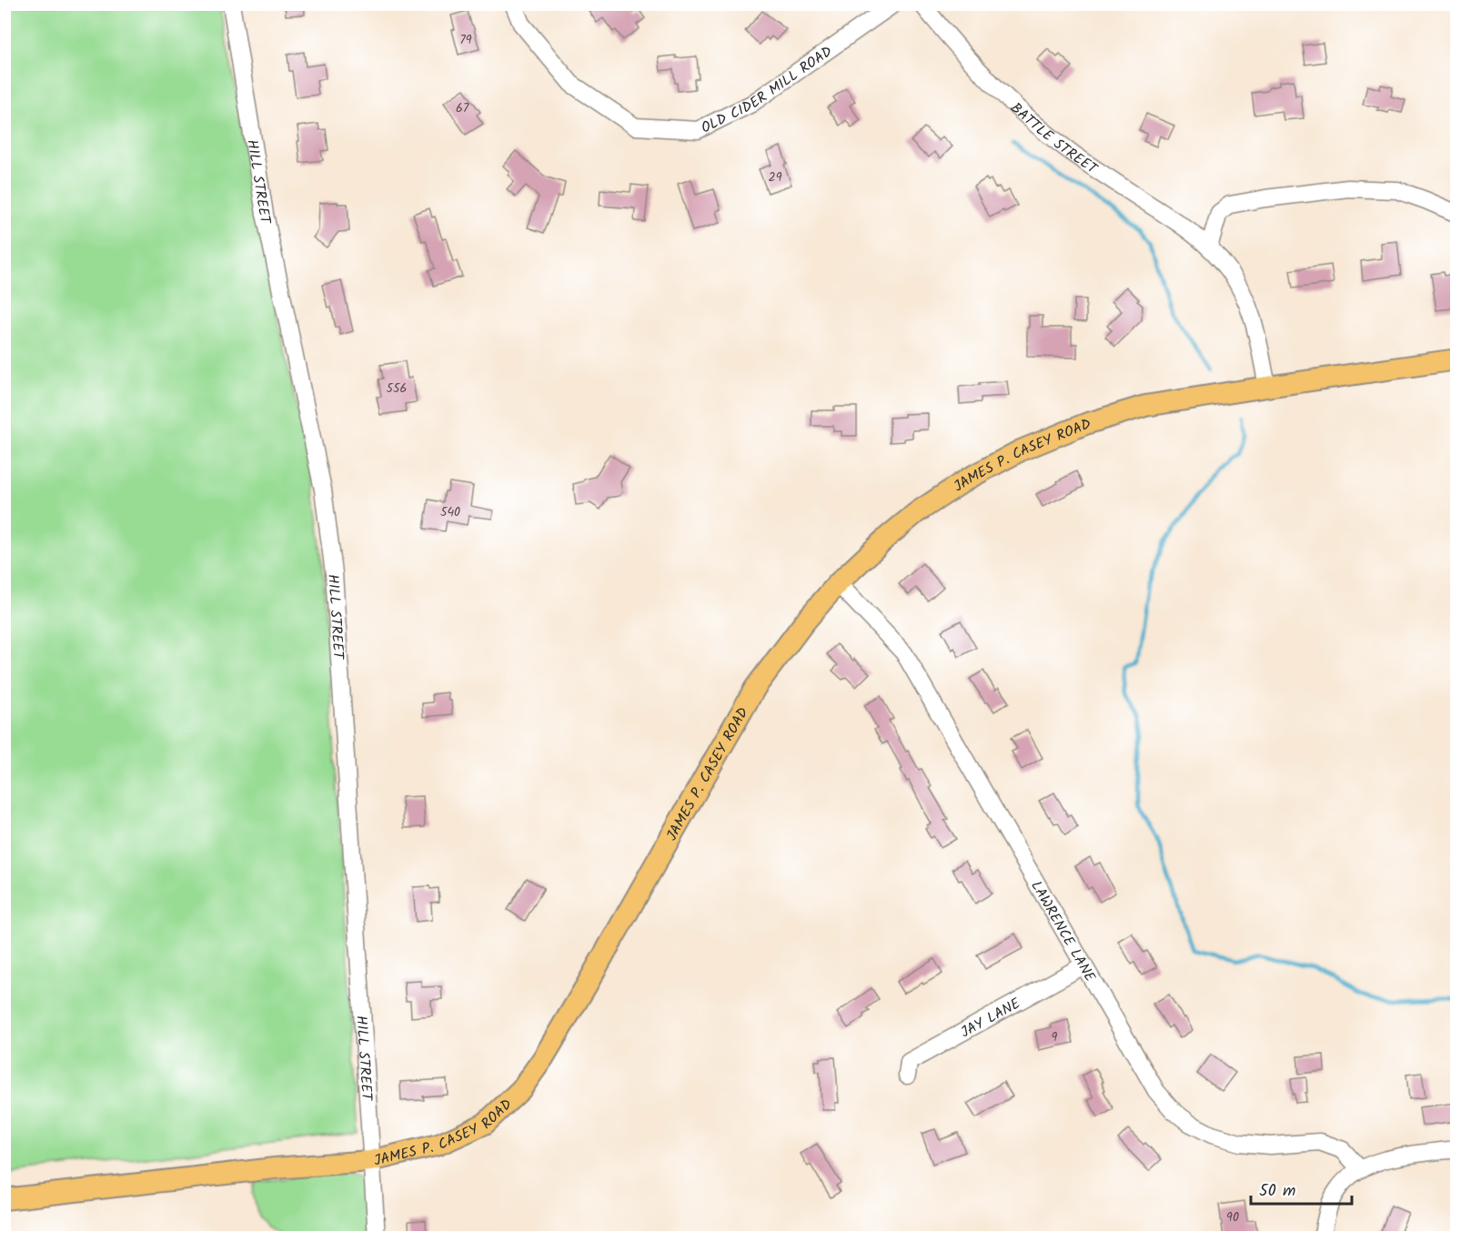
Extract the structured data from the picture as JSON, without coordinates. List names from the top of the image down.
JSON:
{
  "streets": {
    "main road": ["JAMES P. CASEY ROAD"],
    "street": [
      "OLD CIDER MILL ROAD",
      "BATTLE STREET",
      "HILL STREET",
      "LAWRENCE LANE",
      "JAY LANE"
    ]
  },
  "crossings": [
    ["BATTLE STREET", "JAMES P. CASEY ROAD"],
    ["HILL STREET", "JAMES P. CASEY ROAD"],
    ["JAMES P. CASEY ROAD", "LAWRENCE LANE"],
    ["LAWRENCE LANE", "JAY LANE"]
  ],
  "house_numbers": [
    "79",
    "67",
    "29",
    "556",
    "540",
    "9",
    "90"
  ],
  "scale_bar": "50 m"
}
